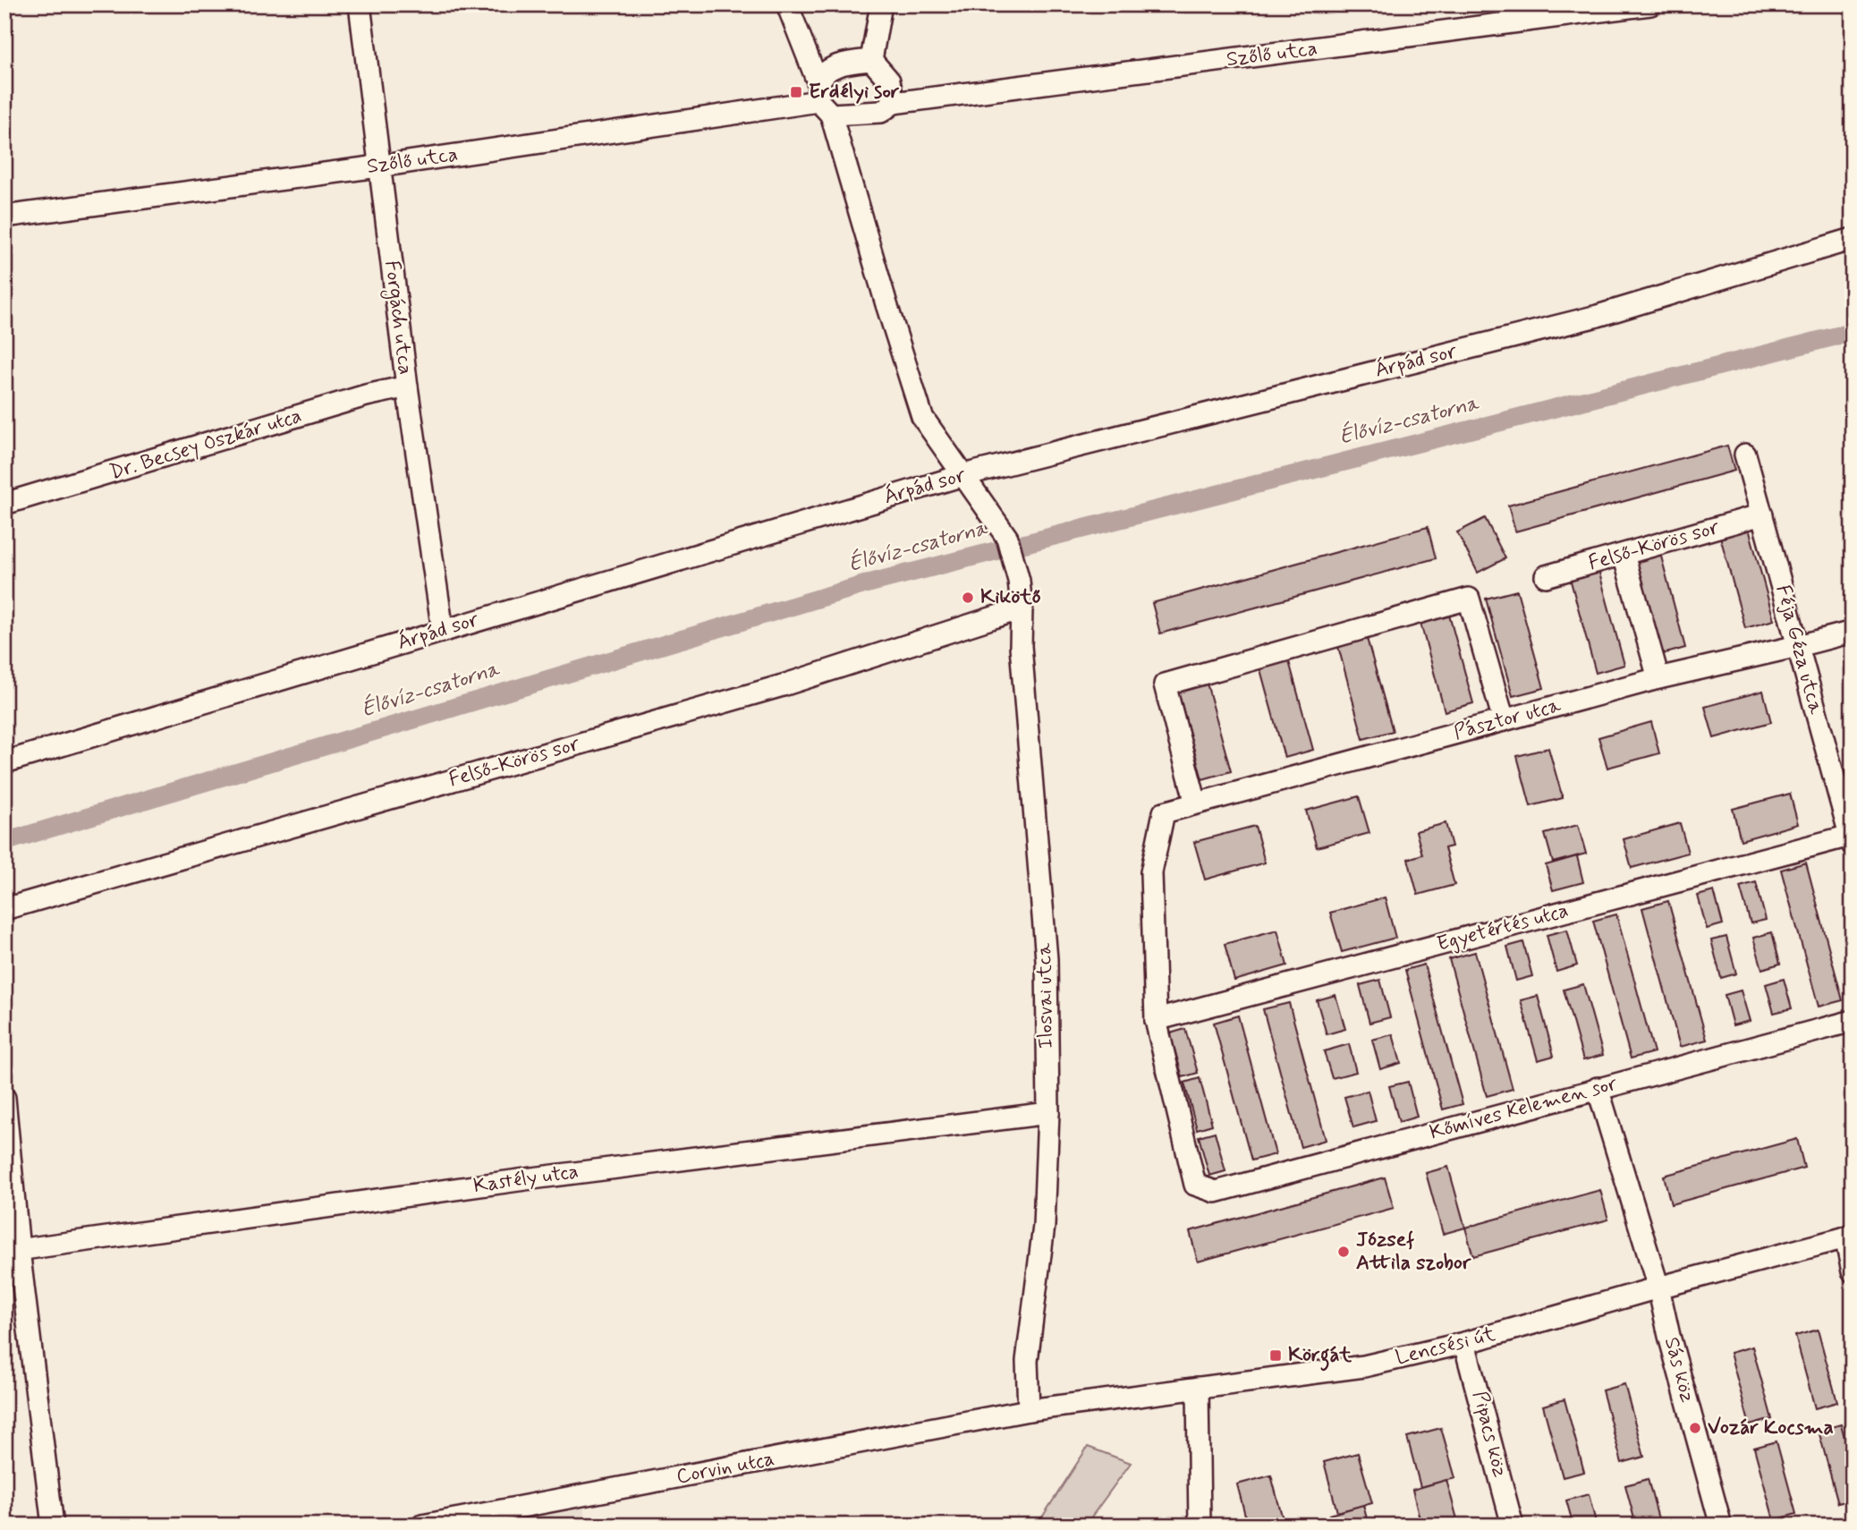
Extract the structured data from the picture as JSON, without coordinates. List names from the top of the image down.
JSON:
{
  "streets": {
    "street": [
      "Szőlő utca",
      "Forgách utca",
      "Árpád sor",
      "Dr. Becsey Oszkár utca",
      "Felső-Körös sor",
      "Féja Géza utca",
      "Pásztor utca",
      "Egyetértés utca",
      "Ilosvai utca",
      "Kőmíves Kelemen sor",
      "Kastély utca",
      "Lencsési út",
      "Sás köz",
      "Pipacs köz",
      "Corvin utca"
    ]
  },
  "crossings": [
    ["Szőlő utca", "Forgách utca"],
    ["Forgách utca", "Árpád sor"],
    ["Forgách utca", "Dr. Becsey Oszkár utca"],
    ["Árpád sor", "Ilosvai utca"],
    ["Felső-Körös sor", "Féja Géza utca"],
    ["Felső-Körös sor", "Ilosvai utca"],
    ["Féja Géza utca", "Pásztor utca"],
    ["Féja Géza utca", "Egyetértés utca"],
    ["Pásztor utca", "Egyetértés utca"],
    ["Pásztor utca", "Kőmíves Kelemen sor"],
    ["Egyetértés utca", "Kőmíves Kelemen sor"],
    ["Ilosvai utca", "Kastély utca"],
    ["Ilosvai utca", "Lencsési út"],
    ["Ilosvai utca", "Corvin utca"],
    ["Kőmíves Kelemen sor", "Sás köz"],
    ["Lencsési út", "Sás köz"],
    ["Lencsési út", "Pipacs köz"],
    ["Lencsési út", "Corvin utca"]
  ],
  "water": ["Élővíz-csatorna"],
  "places": {
    "transit": ["Erdélyi sor", "Körgát"],
    "other": ["Kikötő", "József Attila szobor", "Vozár Kocsma"]
  }
}
